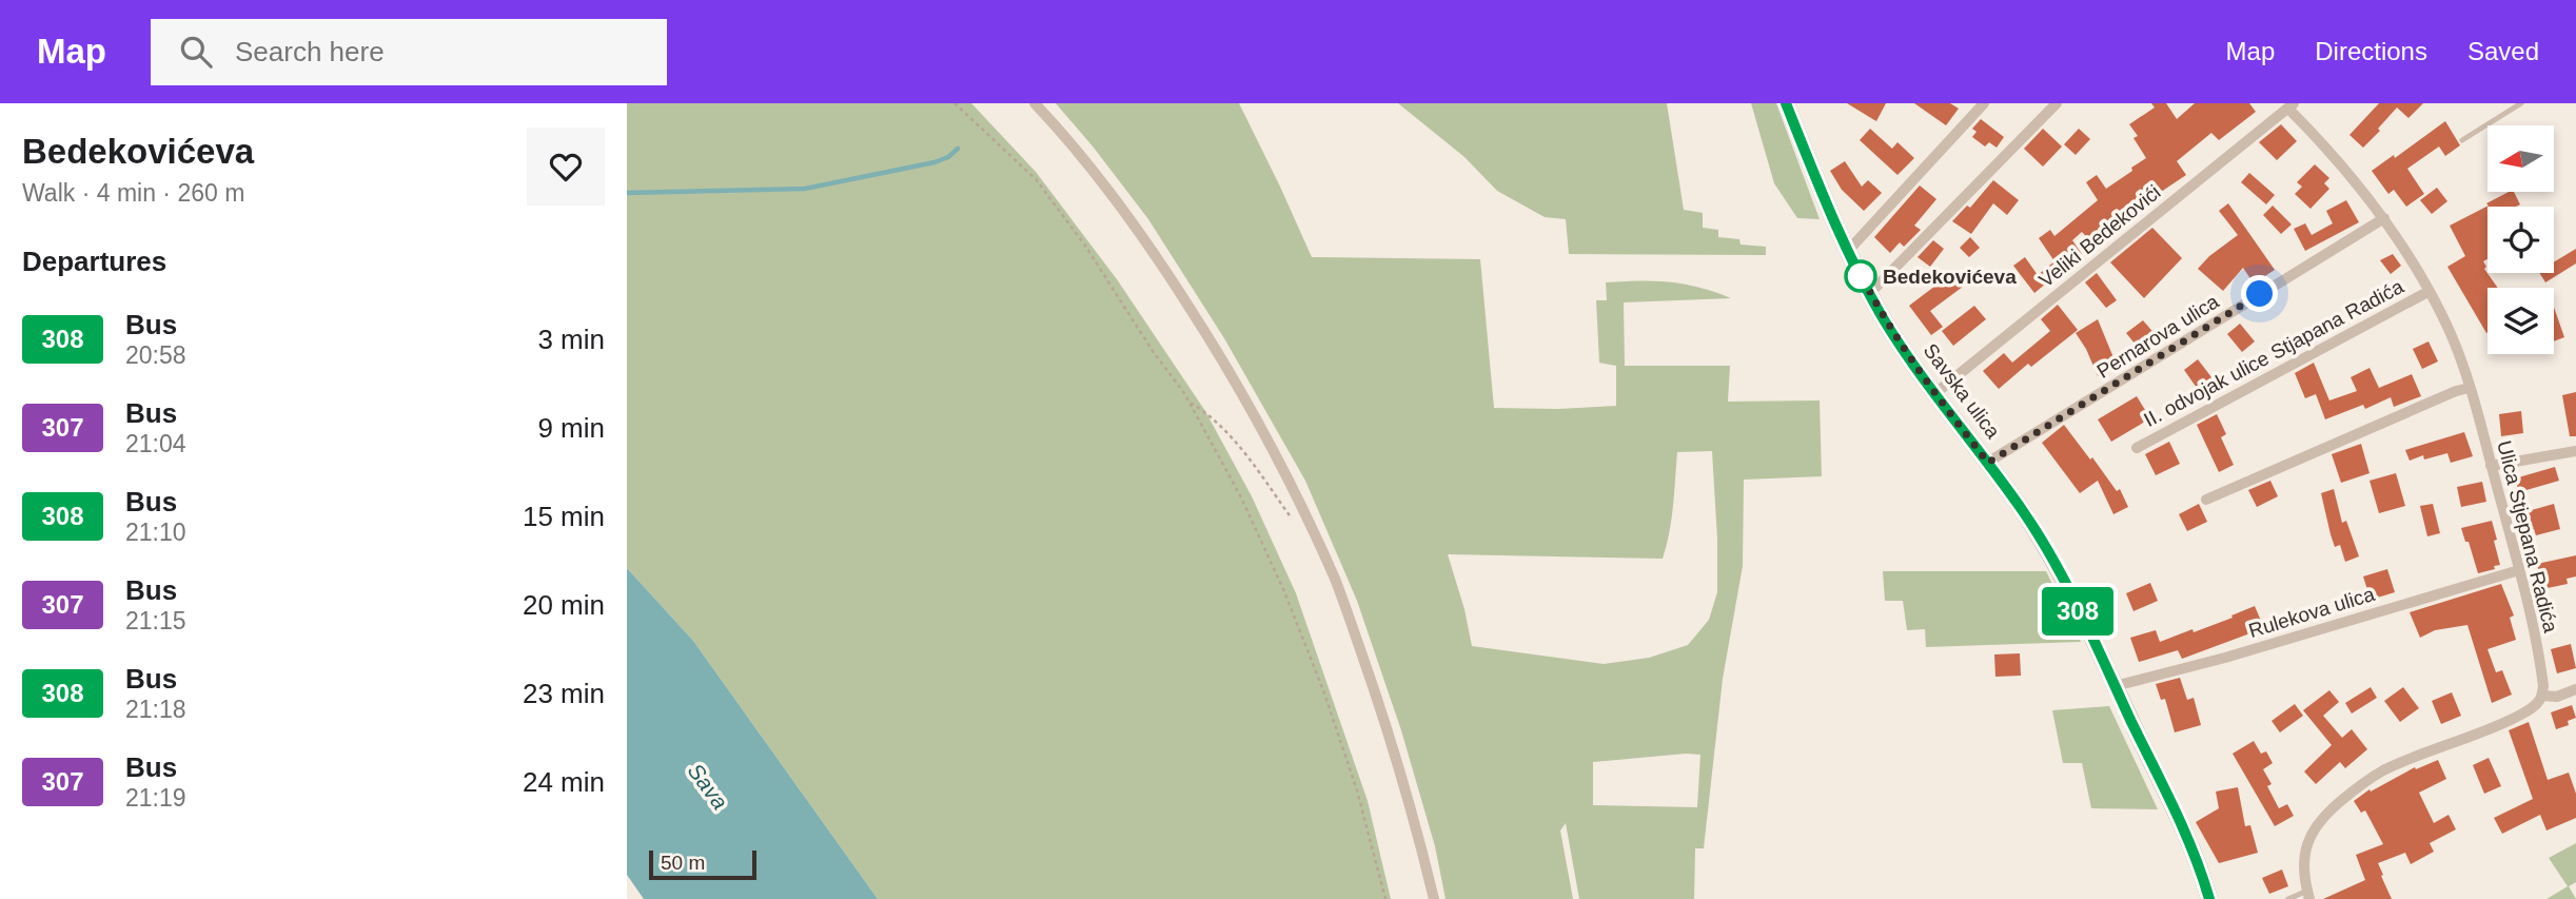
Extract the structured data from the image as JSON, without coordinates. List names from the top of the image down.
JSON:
{
  "streets": {
    "street": [
      "Veliki Bedekovići",
      "Pernarova ulica",
      "II. odvojak ulice Stjapana Radića",
      "Savska ulica",
      "Ulica Stjepana Radića",
      "Rulekova ulica"
    ]
  },
  "crossings": [
    ["Veliki Bedekovići", "Savska ulica"],
    ["Veliki Bedekovići", "Ulica Stjepana Radića"],
    ["Pernarova ulica", "Savska ulica"],
    ["Pernarova ulica", "Ulica Stjepana Radića"],
    ["II. odvojak ulice Stjapana Radića", "Ulica Stjepana Radića"],
    ["Savska ulica", "Rulekova ulica"],
    ["Ulica Stjepana Radića", "Rulekova ulica"]
  ],
  "water": ["Sava"],
  "places": ["Bedekovićeva"],
  "lines": ["bus line 308"],
  "scale_bar": "50 m",
  "north": "left",
  "page": {
    "header": "Map",
    "search": "Search here",
    "nav": ["Map", "Directions", "Saved"],
    "heading": [
      ["Bedekovićeva", "Walk · 4 min · 260 m"],
      "Departures"
    ],
    "on_map": "308",
    "list": [
      {
        "mark": "308",
        "name": "Bus",
        "note": "20:58",
        "value": "3 min"
      },
      {
        "mark": "307",
        "name": "Bus",
        "note": "21:04",
        "value": "9 min"
      },
      {
        "mark": "308",
        "name": "Bus",
        "note": "21:10",
        "value": "15 min"
      },
      {
        "mark": "307",
        "name": "Bus",
        "note": "21:15",
        "value": "20 min"
      },
      {
        "mark": "308",
        "name": "Bus",
        "note": "21:18",
        "value": "23 min"
      },
      {
        "mark": "307",
        "name": "Bus",
        "note": "21:19",
        "value": "24 min"
      }
    ],
    "scale": "50 m"
  }
}
